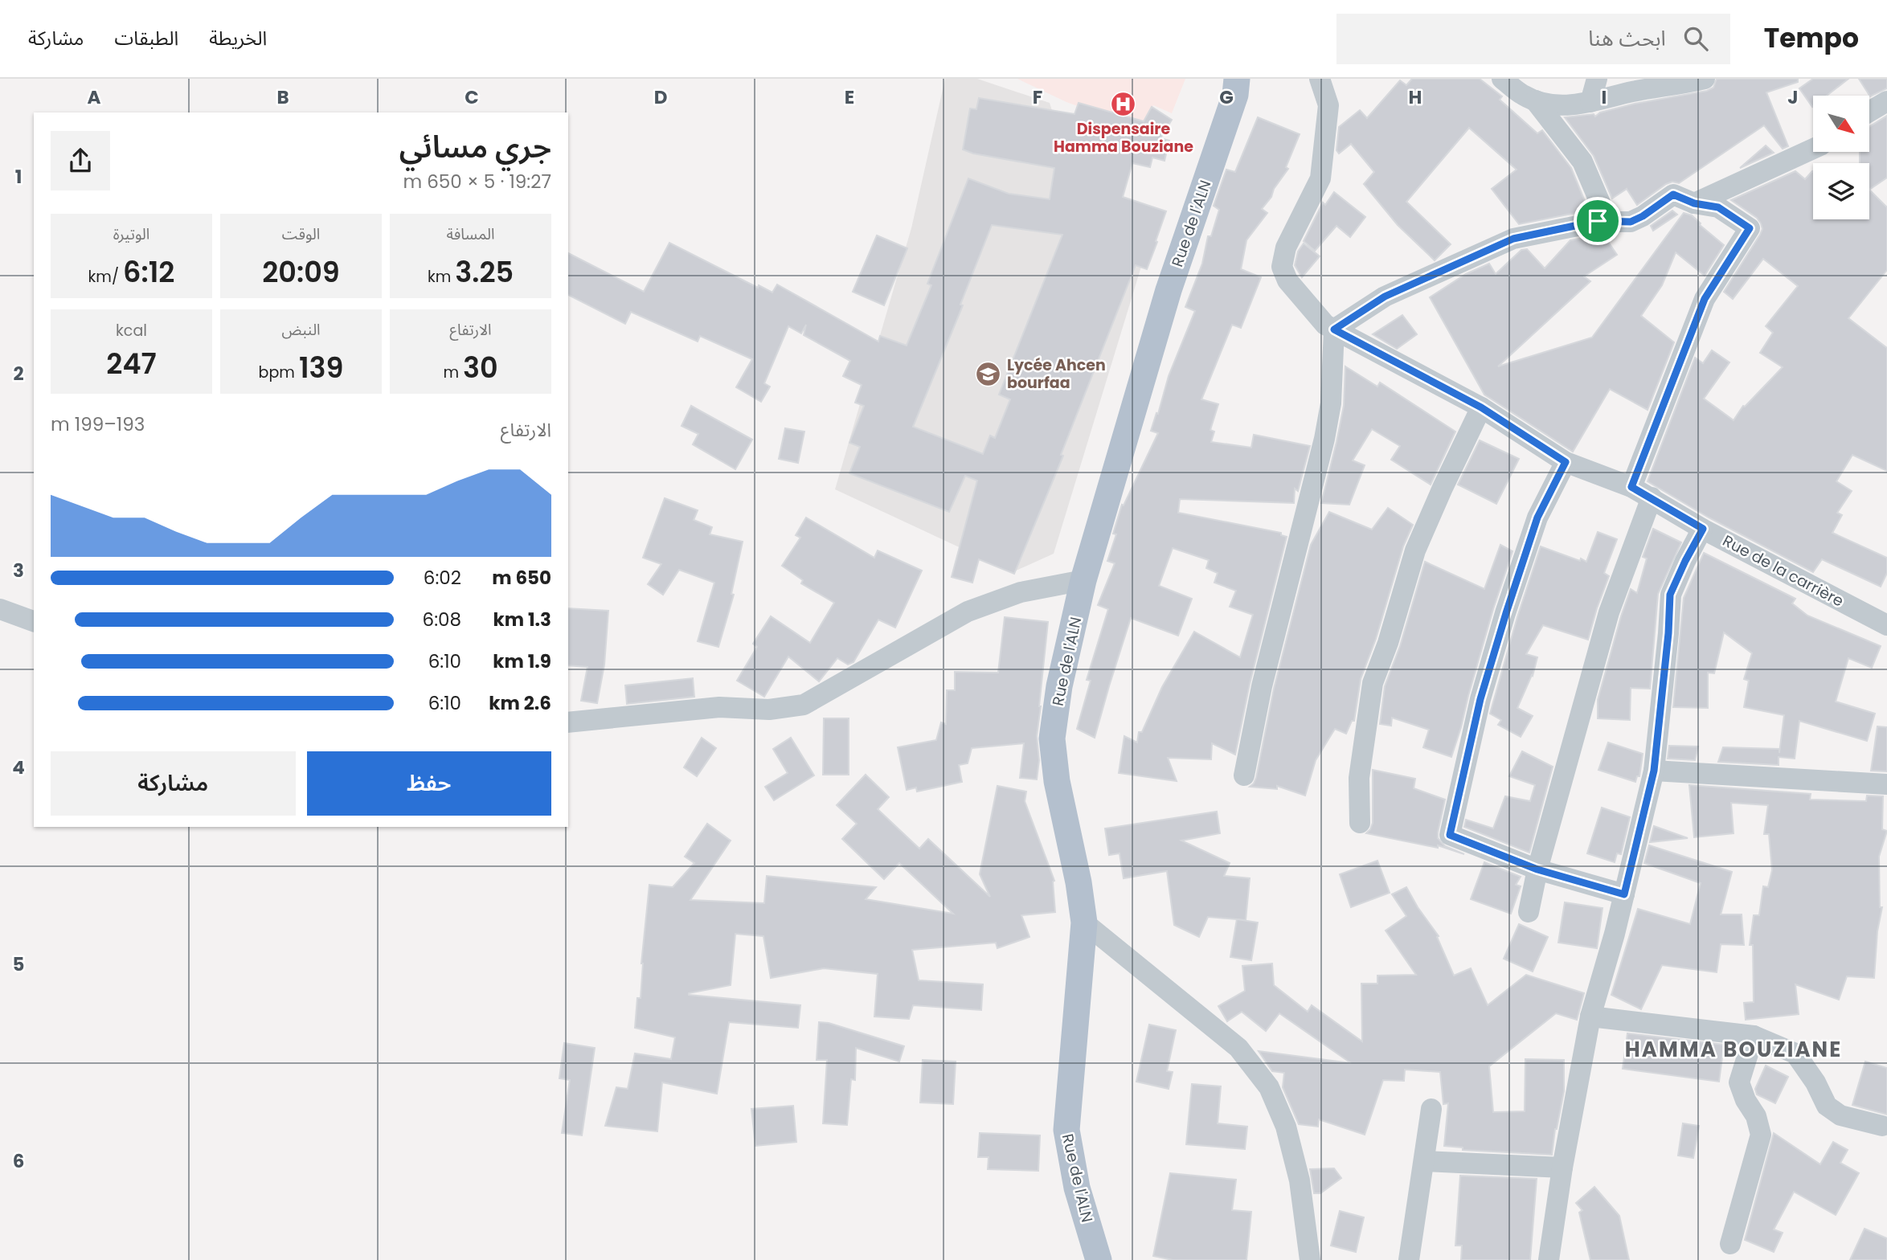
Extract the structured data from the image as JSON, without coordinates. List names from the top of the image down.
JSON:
{
  "streets": {
    "main road": ["Rue de l'ALN"],
    "street": ["Rue de la carrière"]
  },
  "districts": ["HAMMA BOUZIANE"],
  "places": {
    "hospital": ["Dispensaire Hamma Bouziane"],
    "school or university": ["Lycée Ahcen bourfaa"]
  },
  "north": "bottom right",
  "page": {
    "header": "Tempo",
    "search": "ابحث هنا",
    "nav": ["الخريطة", "الطبقات", "مشاركة"],
    "heading": ["جري مسائي", "19:27 · 5 × 650 m"],
    "stats": [
      ["المسافة", "3.25 km"],
      ["الوقت", "20:09"],
      ["الوتيرة", "6:12 /km"],
      ["الارتفاع", "30 m"],
      ["النبض", "139 bpm"],
      ["kcal", "247"]
    ],
    "chart": ["الارتفاع", "193–199 m"],
    "list": [
      {
        "name": "650 m",
        "note": "6:02"
      },
      {
        "name": "1.3 km",
        "note": "6:08"
      },
      {
        "name": "1.9 km",
        "note": "6:10"
      },
      {
        "name": "2.6 km",
        "note": "6:10"
      }
    ],
    "buttons": ["حفظ", "مشاركة"]
  },
  "grid": {
    "columns": [
      "A",
      "B",
      "C",
      "D",
      "E",
      "F",
      "G",
      "H",
      "I",
      "J"
    ],
    "rows": [
      "1",
      "2",
      "3",
      "4",
      "5",
      "6"
    ]
  }
}
